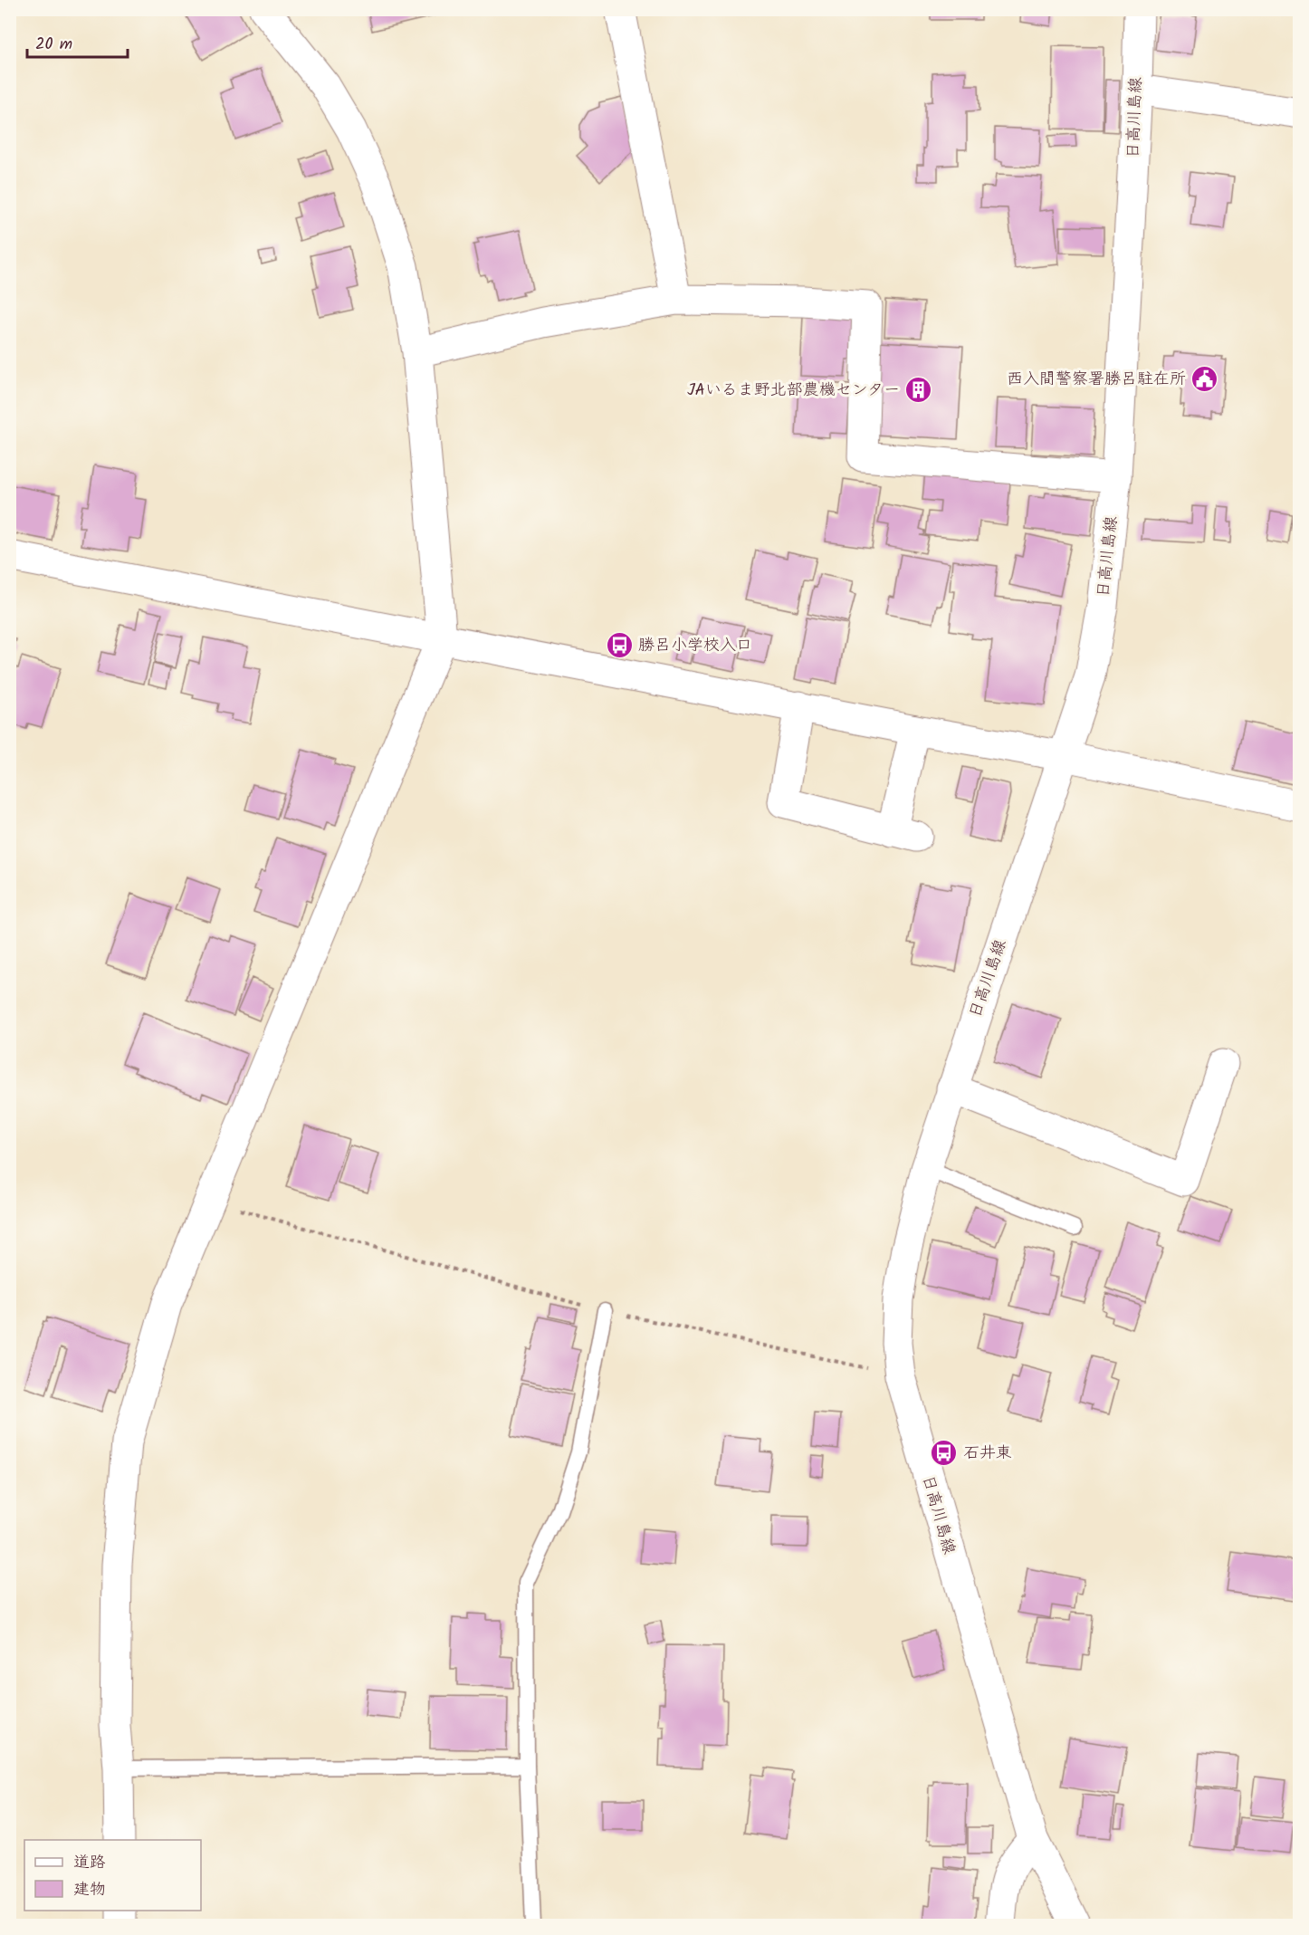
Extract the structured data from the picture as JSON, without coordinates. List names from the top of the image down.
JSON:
{
  "streets": {
    "street": ["日高川島線"]
  },
  "places": {
    "public building": ["西入間警察署勝呂駐在所"],
    "building": ["JAいるま野北部農機センター"],
    "bus stop": ["勝呂小学校入口", "石井東"]
  },
  "legend": ["道路", "建物"],
  "scale_bar": "20 m"
}
